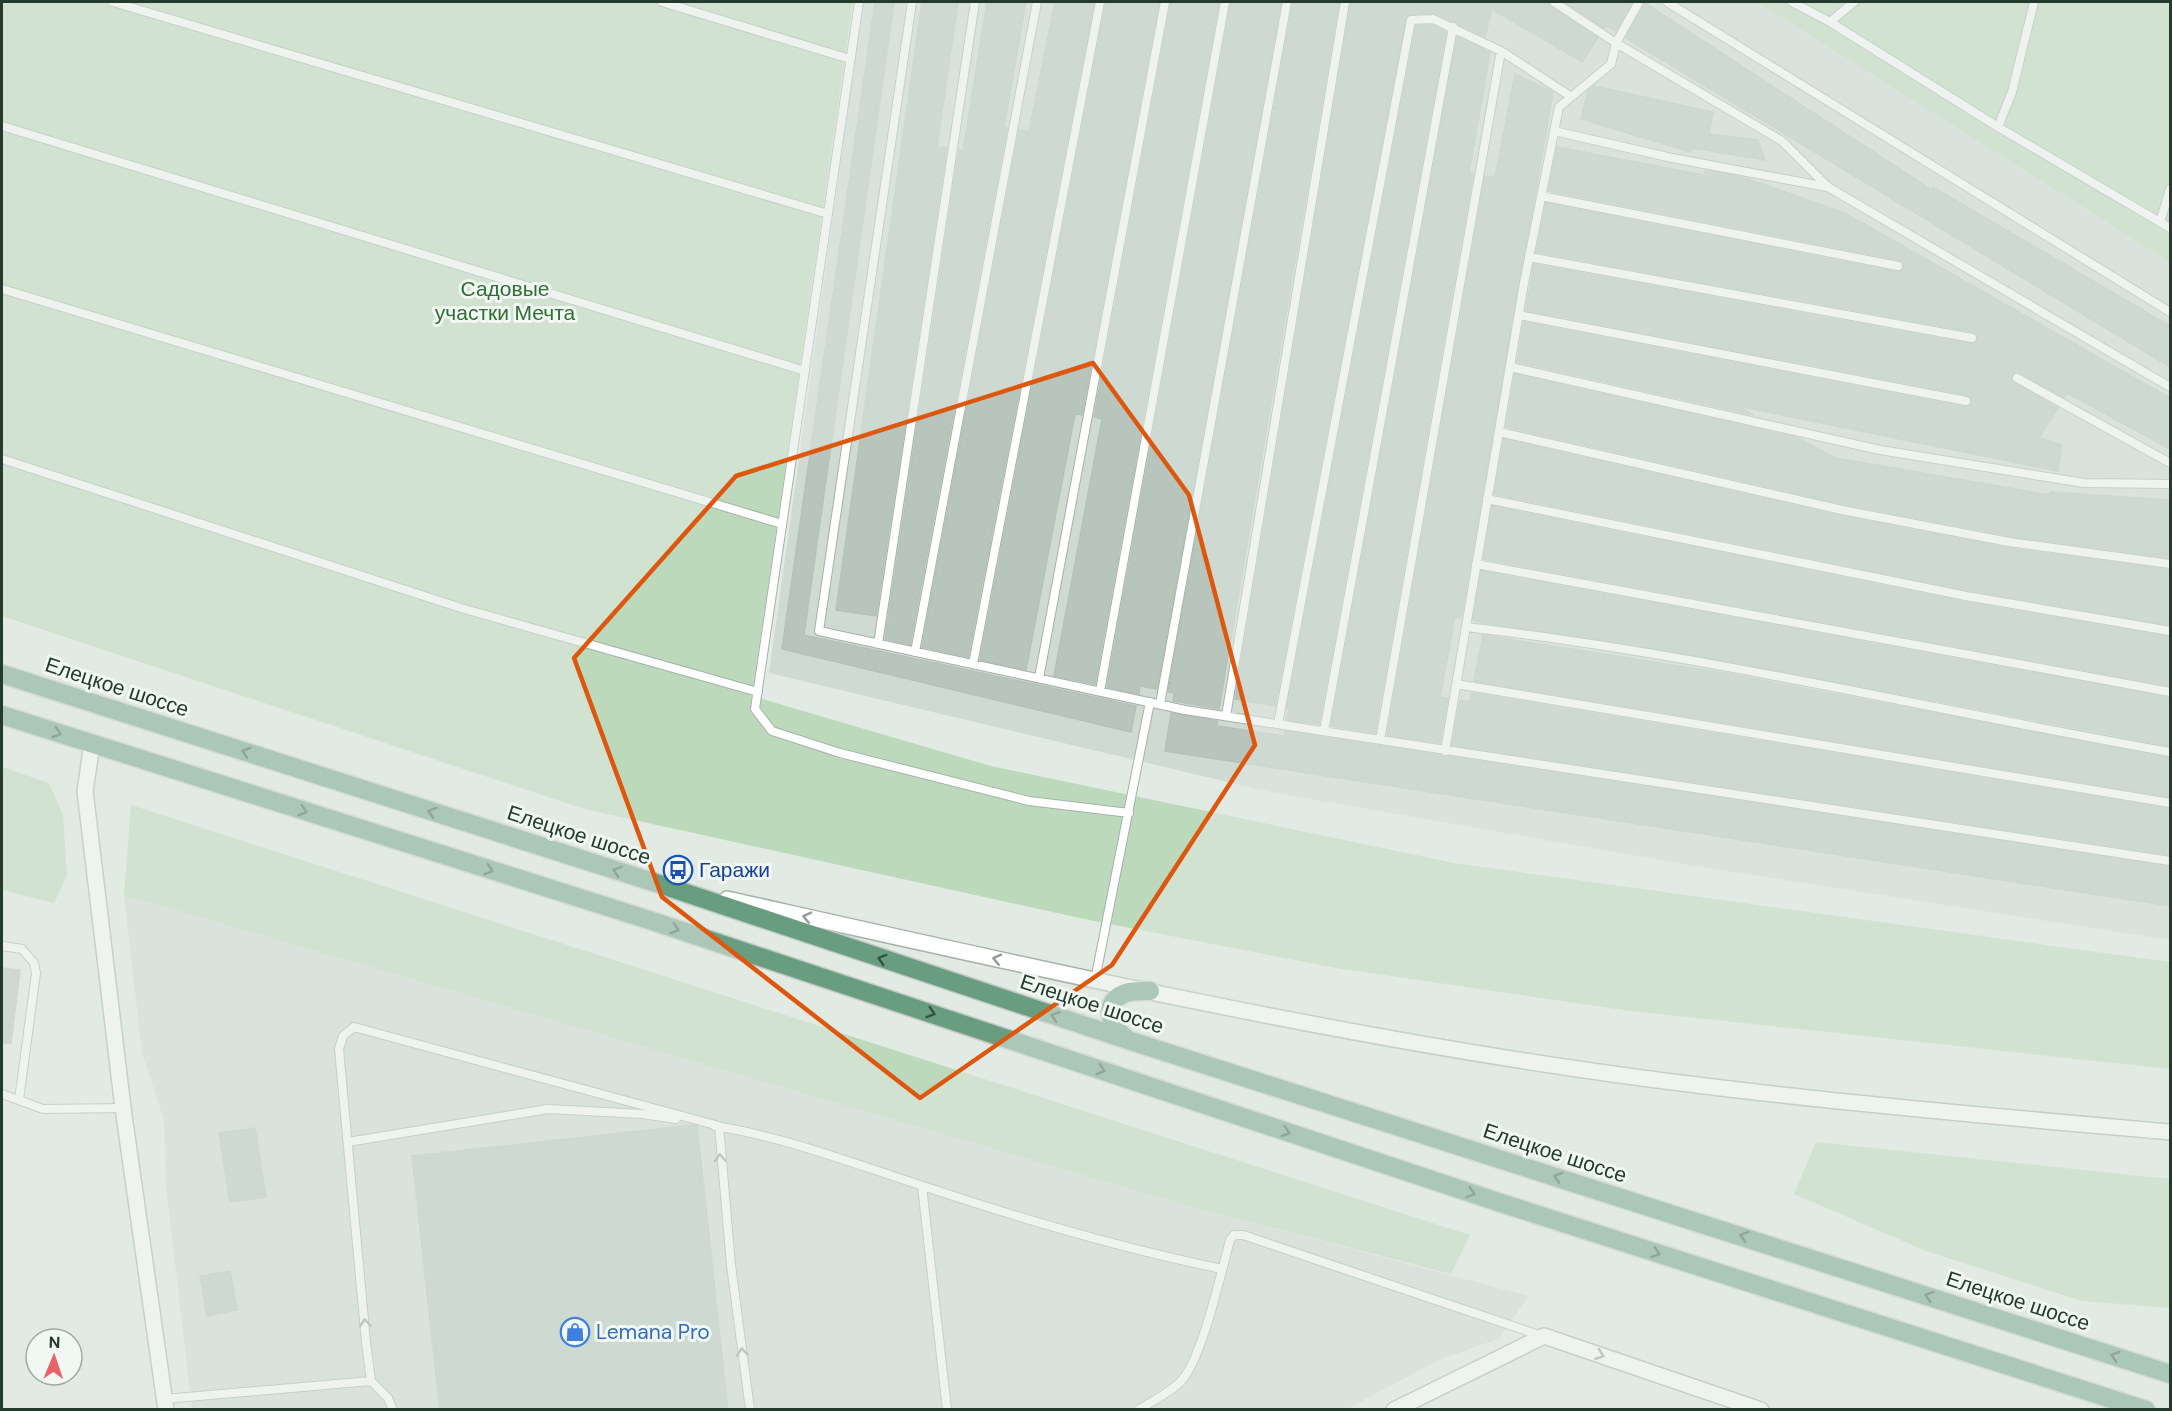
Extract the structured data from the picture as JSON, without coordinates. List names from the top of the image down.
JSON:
{
  "streets": {
    "main road": ["Елецкое шоссе"]
  },
  "parks": ["Садовые участки Мечта"],
  "places": {
    "bus stop": ["Гаражи"],
    "shop": ["Lemana Pro"]
  },
  "north": "top"
}
